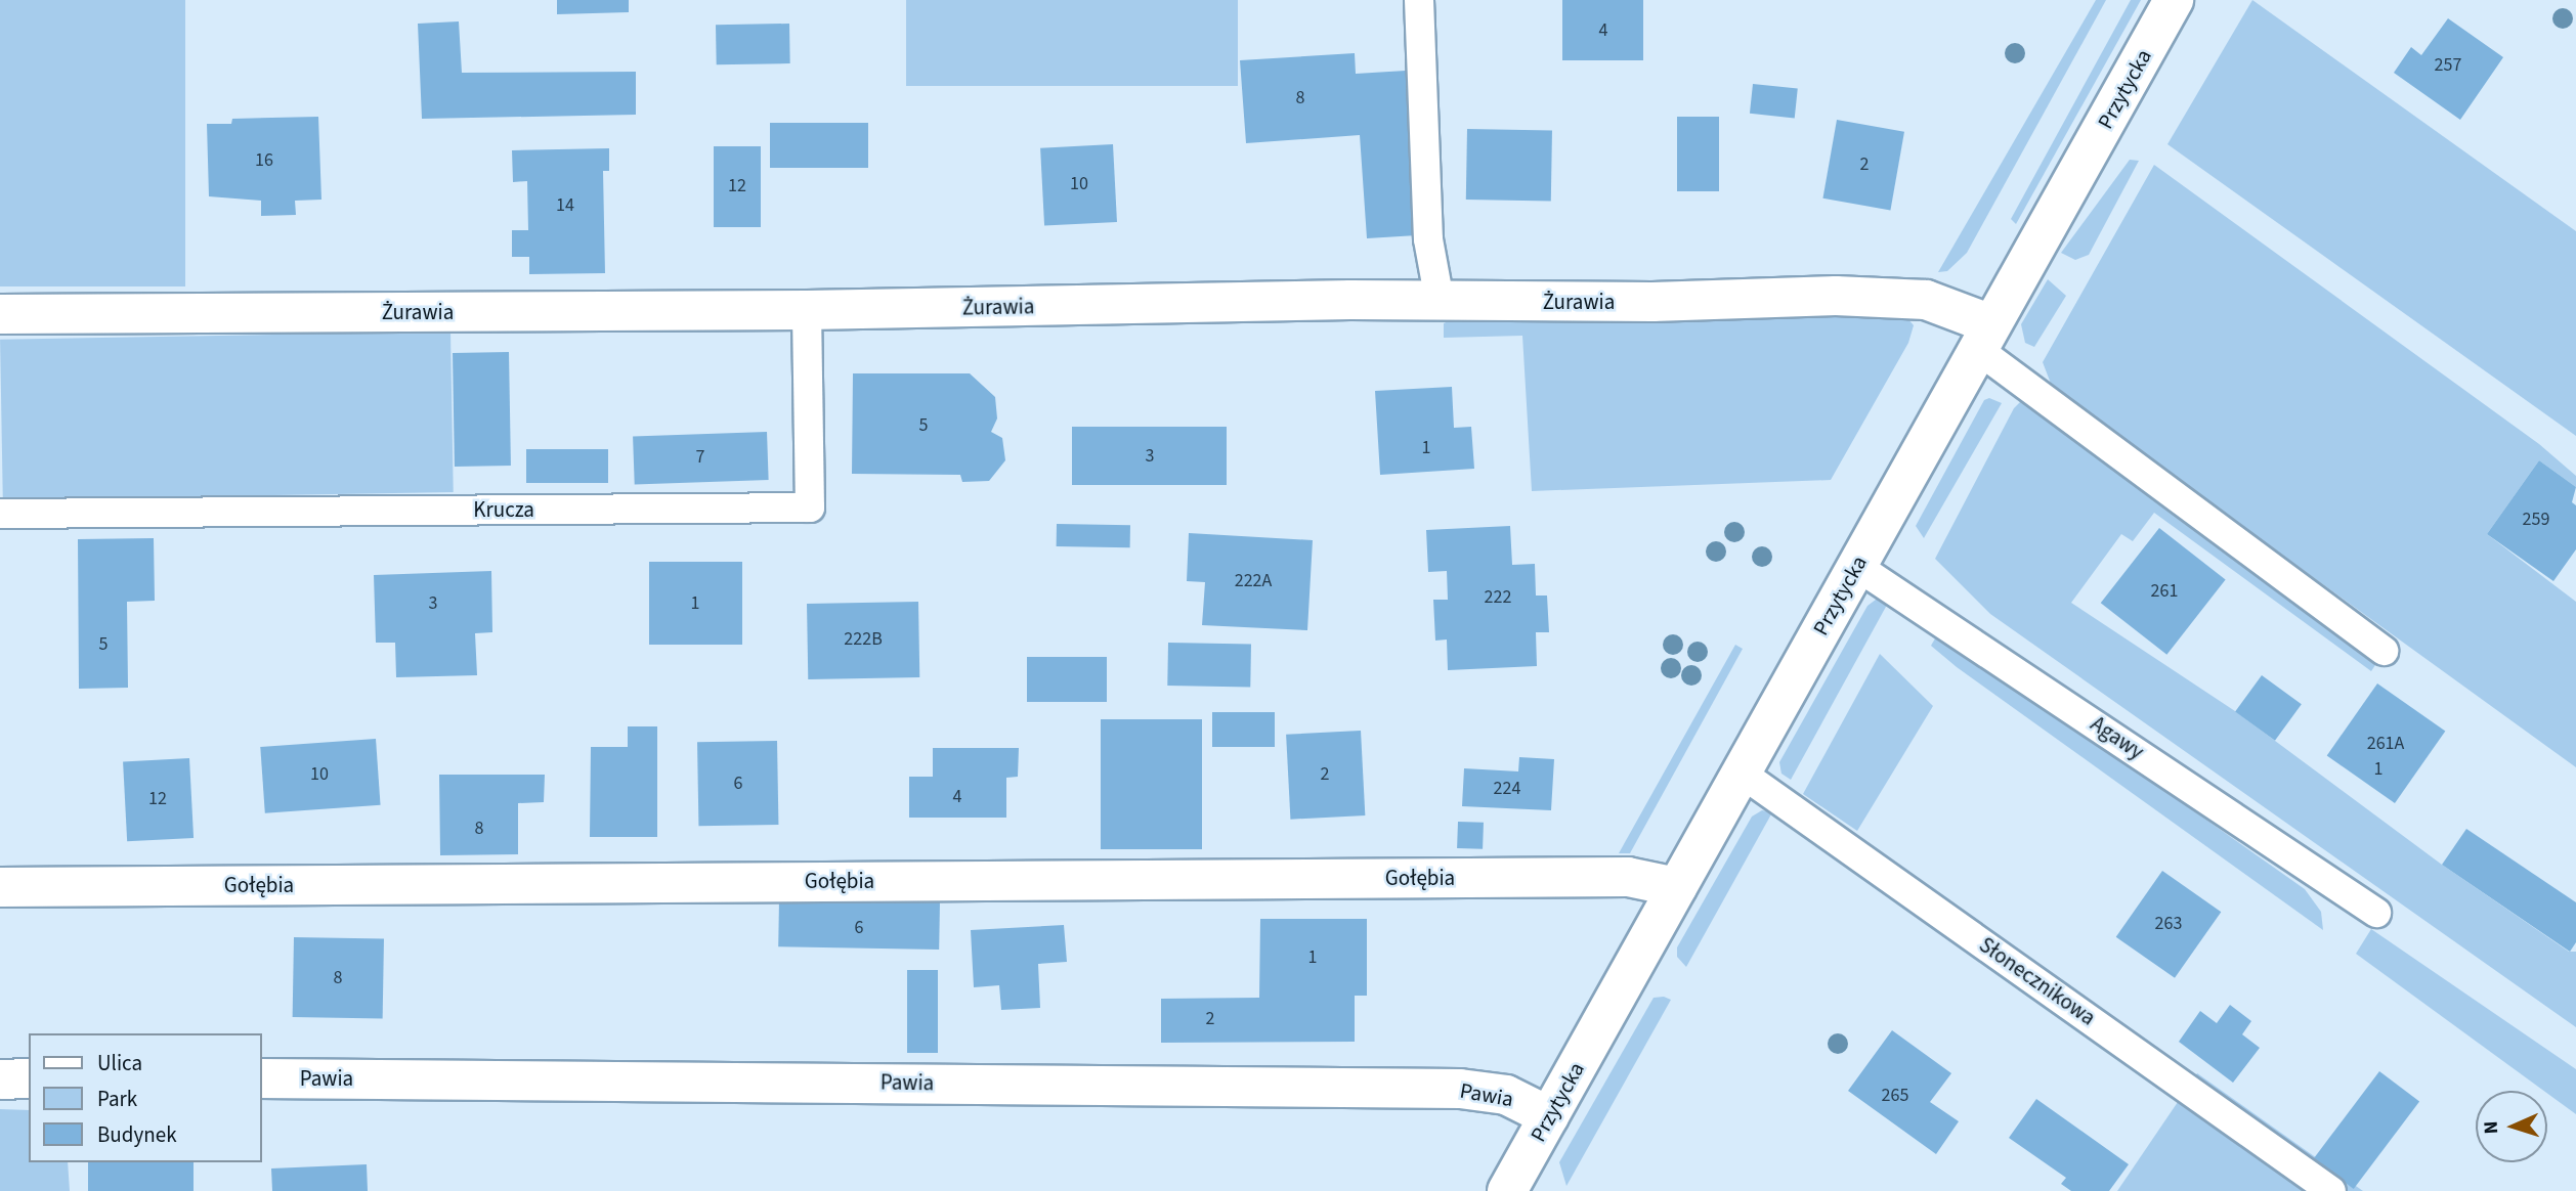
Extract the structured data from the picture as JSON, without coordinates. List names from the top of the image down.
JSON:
{
  "streets": {
    "street": [
      "Przytycka",
      "Żurawia",
      "Gołębia",
      "Pawia"
    ],
    "lane": ["Krucza", "Agawy", "Słonecznikowa"]
  },
  "crossings": [
    ["Przytycka", "Żurawia"],
    ["Przytycka", "Agawy"],
    ["Przytycka", "Gołębia"],
    ["Przytycka", "Słonecznikowa"],
    ["Przytycka", "Pawia"],
    ["Żurawia", "Krucza"]
  ],
  "house_numbers": [
    "4",
    "257",
    "8",
    "16",
    "2",
    "10",
    "12",
    "14",
    "5",
    "1",
    "3",
    "7",
    "259",
    "222A",
    "261",
    "222",
    "3",
    "1",
    "222B",
    "5",
    "261A",
    "1",
    "10",
    "2",
    "6",
    "224",
    "4",
    "12",
    "8",
    "263",
    "6",
    "1",
    "8",
    "2",
    "265"
  ],
  "legend": ["Ulica", "Park", "Budynek"],
  "north": "left"
}
